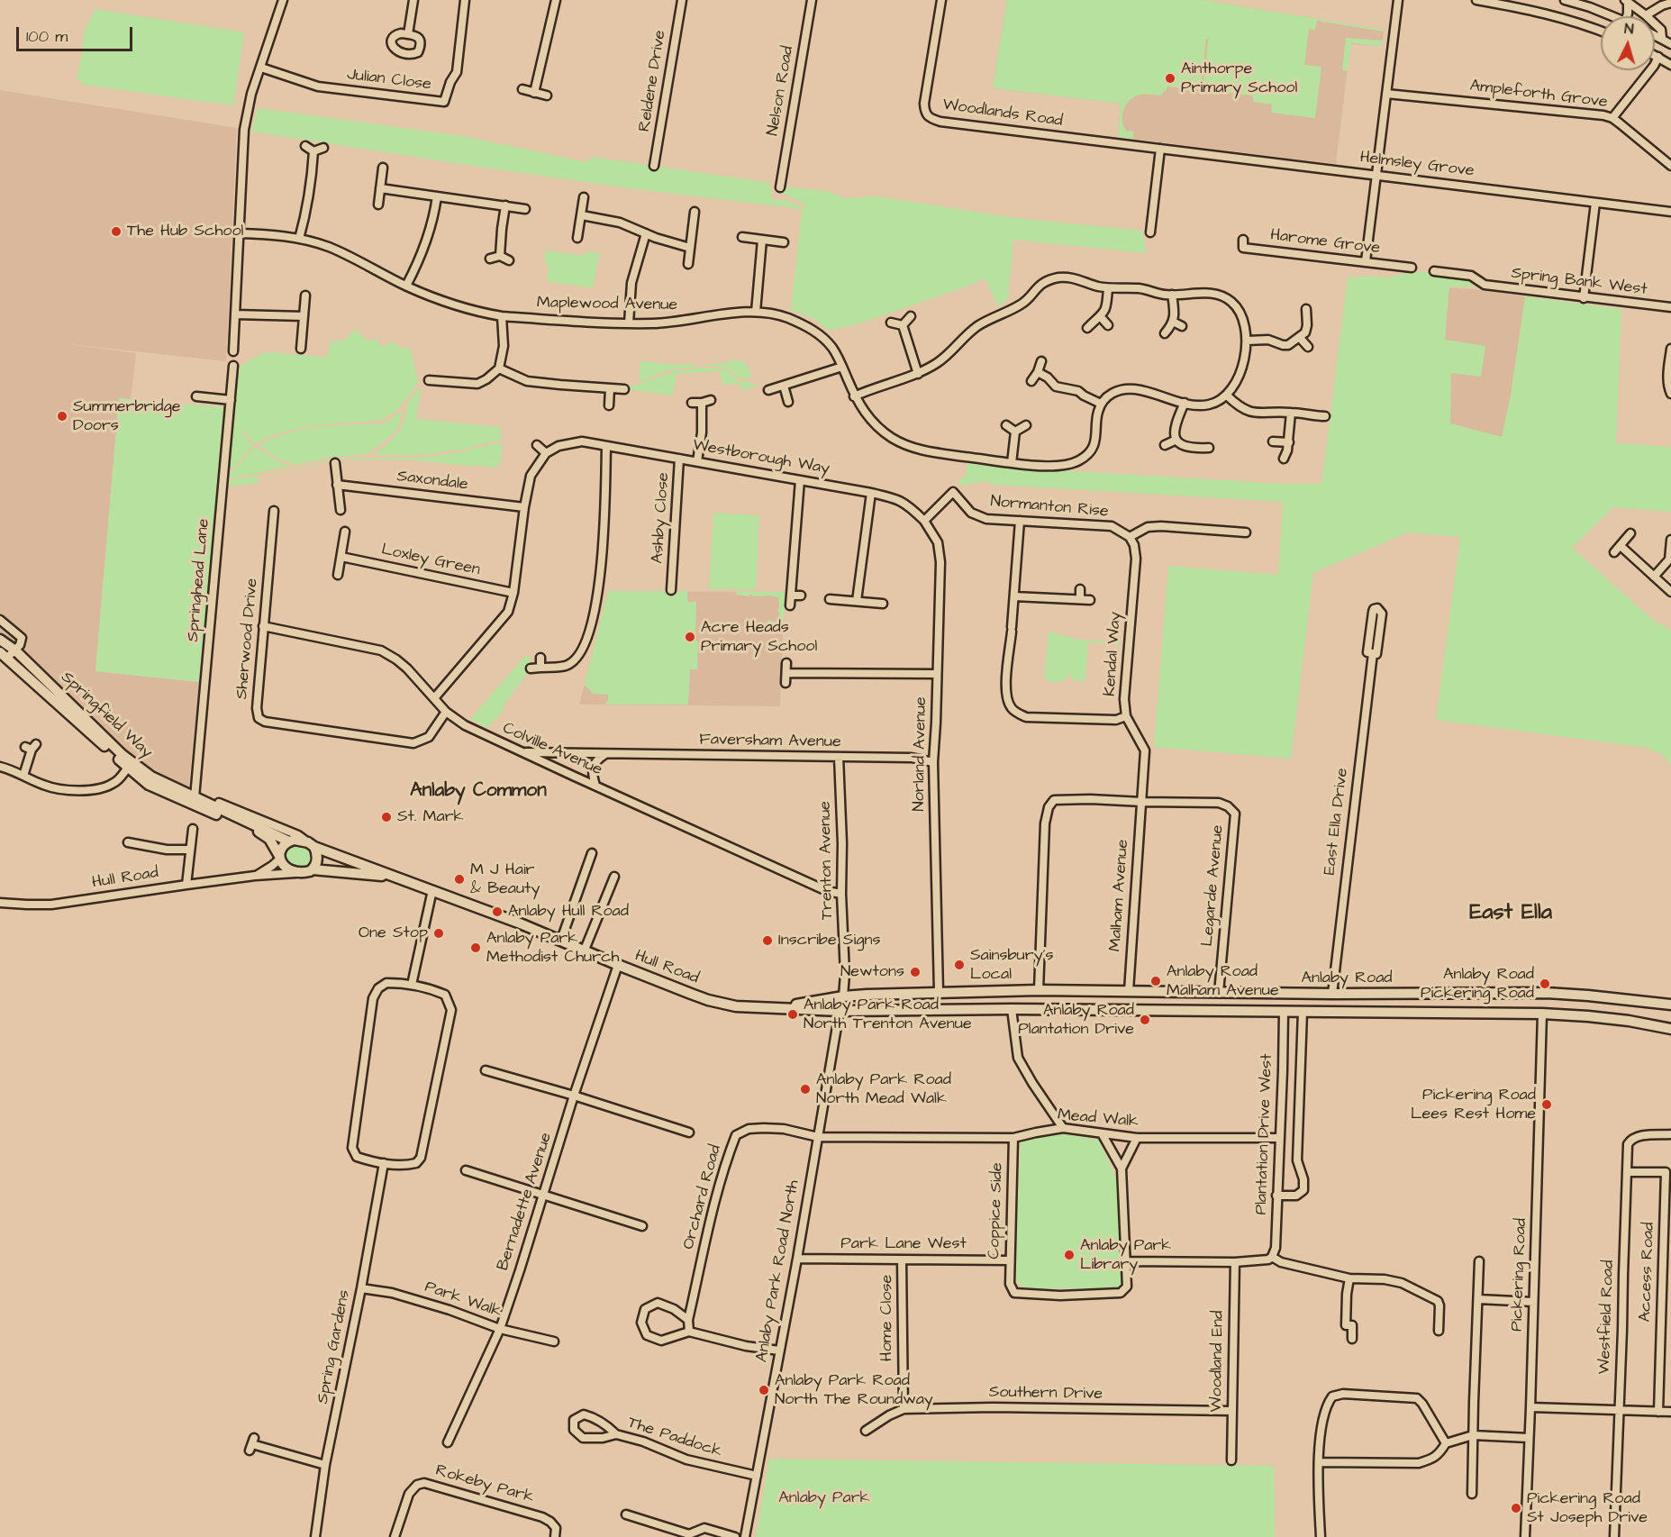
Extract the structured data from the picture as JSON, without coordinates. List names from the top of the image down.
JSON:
{
  "streets": {
    "main road": ["Springfield Way", "Hull Road", "Anlaby Road"],
    "street": [
      "Julian Close",
      "Reldene Drive",
      "Nelson Road",
      "Ampleforth Grove",
      "Woodlands Road",
      "Helmsley Grove",
      "Harome Grove",
      "Spring Bank West",
      "Maplewood Avenue",
      "Westborough Way",
      "Saxondale",
      "Normanton Rise",
      "Ashby Close",
      "Loxley Green",
      "Springhead Lane",
      "Sherwood Drive",
      "Kendal Way",
      "Faversham Avenue",
      "Colville Avenue",
      "Norland Avenue",
      "East Ella Drive",
      "Trenton Avenue",
      "Legarde Avenue",
      "Malham Avenue",
      "Mead Walk",
      "Plantation Drive West",
      "Orchard Road",
      "Bernadette Avenue",
      "Coppice Side",
      "Park Lane West",
      "Anlaby Park Road North",
      "Access Road",
      "Pickering Road",
      "Park Walk",
      "Westfield Road",
      "Home Close",
      "Spring Gardens",
      "Woodland End",
      "Southern Drive",
      "The Paddock",
      "Rokeby Park"
    ]
  },
  "crossings": [
    ["Woodlands Road", "Helmsley Grove"],
    ["Westborough Way", "Normanton Rise"],
    ["Westborough Way", "Ashby Close"],
    ["Westborough Way", "Norland Avenue"],
    ["Normanton Rise", "Kendal Way"],
    ["Normanton Rise", "Norland Avenue"],
    ["Springhead Lane", "Springfield Way"],
    ["Sherwood Drive", "Colville Avenue"],
    ["Kendal Way", "Legarde Avenue"],
    ["Kendal Way", "Malham Avenue"],
    ["Springfield Way", "Hull Road"],
    ["Faversham Avenue", "Colville Avenue"],
    ["Faversham Avenue", "Norland Avenue"],
    ["Faversham Avenue", "Trenton Avenue"],
    ["Colville Avenue", "Trenton Avenue"],
    ["Norland Avenue", "Anlaby Road"],
    ["East Ella Drive", "Anlaby Road"],
    ["Trenton Avenue", "Anlaby Road"],
    ["Hull Road", "Anlaby Road"],
    ["Hull Road", "Bernadette Avenue"],
    ["Legarde Avenue", "Malham Avenue"],
    ["Legarde Avenue", "Anlaby Road"],
    ["Malham Avenue", "Anlaby Road"],
    ["Anlaby Road", "Plantation Drive West"],
    ["Anlaby Road", "Anlaby Park Road North"],
    ["Anlaby Road", "Pickering Road"],
    ["Mead Walk", "Plantation Drive West"],
    ["Mead Walk", "Orchard Road"],
    ["Mead Walk", "Coppice Side"],
    ["Mead Walk", "Anlaby Park Road North"],
    ["Orchard Road", "Anlaby Park Road North"],
    ["Bernadette Avenue", "Park Walk"],
    ["Coppice Side", "Park Lane West"],
    ["Park Lane West", "Anlaby Park Road North"],
    ["Park Lane West", "Home Close"],
    ["Anlaby Park Road North", "The Paddock"],
    ["Access Road", "Westfield Road"],
    ["Park Walk", "Spring Gardens"],
    ["Home Close", "Southern Drive"],
    ["Woodland End", "Southern Drive"]
  ],
  "districts": ["Anlaby Common", "East Ella"],
  "parks": ["Anlaby Park"],
  "places": [
    "Ainthorpe Primary School",
    "The Hub School",
    "Summerbridge Doors",
    "Acre Heads Primary School",
    "St. Mark",
    "M J Hair & Beauty",
    "Anlaby Hull Road",
    "One Stop",
    "Inscribe Signs",
    "Anlaby Park Methodist Church",
    "Sainsbury's Local",
    "Newtons",
    "Anlaby Road Malham Avenue",
    "Anlaby Road Pickering Road",
    "Anlaby Park Road North Trenton Avenue",
    "Anlaby Road Plantation Drive",
    "Anlaby Park Road North Mead Walk",
    "Pickering Road Lees Rest Home",
    "Anlaby Park Library",
    "Anlaby Park Road North The Roundway",
    "Pickering Road St Joseph Drive"
  ],
  "scale_bar": "100 m",
  "north": "top"
}
